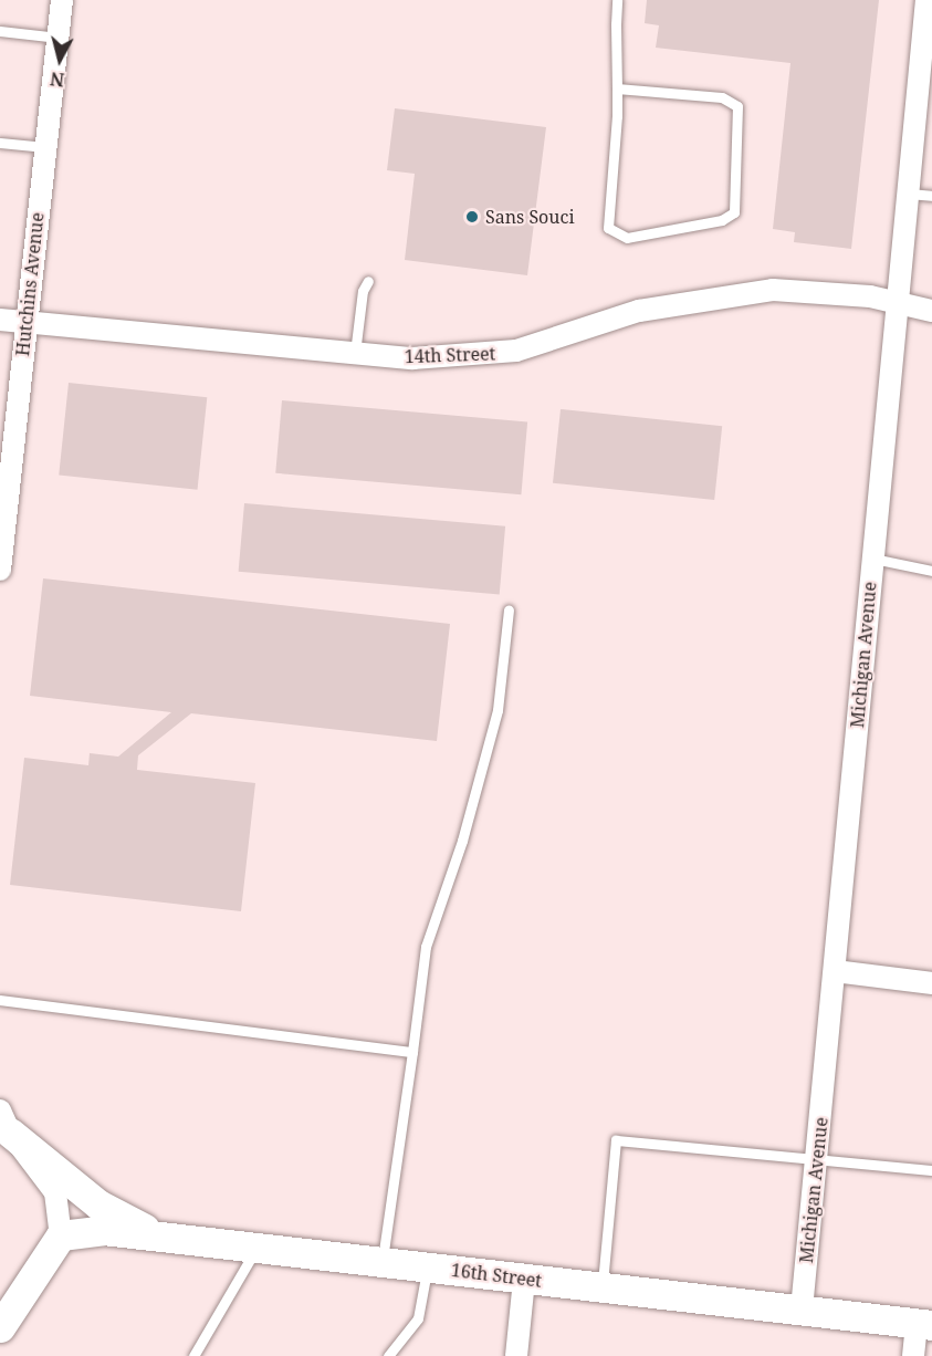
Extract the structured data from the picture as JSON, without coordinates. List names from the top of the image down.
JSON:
{
  "streets": {
    "street": [
      "Hutchins Avenue",
      "14th Street",
      "Michigan Avenue",
      "16th Street"
    ]
  },
  "crossings": [
    ["Hutchins Avenue", "14th Street"],
    ["14th Street", "Michigan Avenue"],
    ["Michigan Avenue", "16th Street"]
  ],
  "places": ["Sans Souci"],
  "north": "bottom"
}
